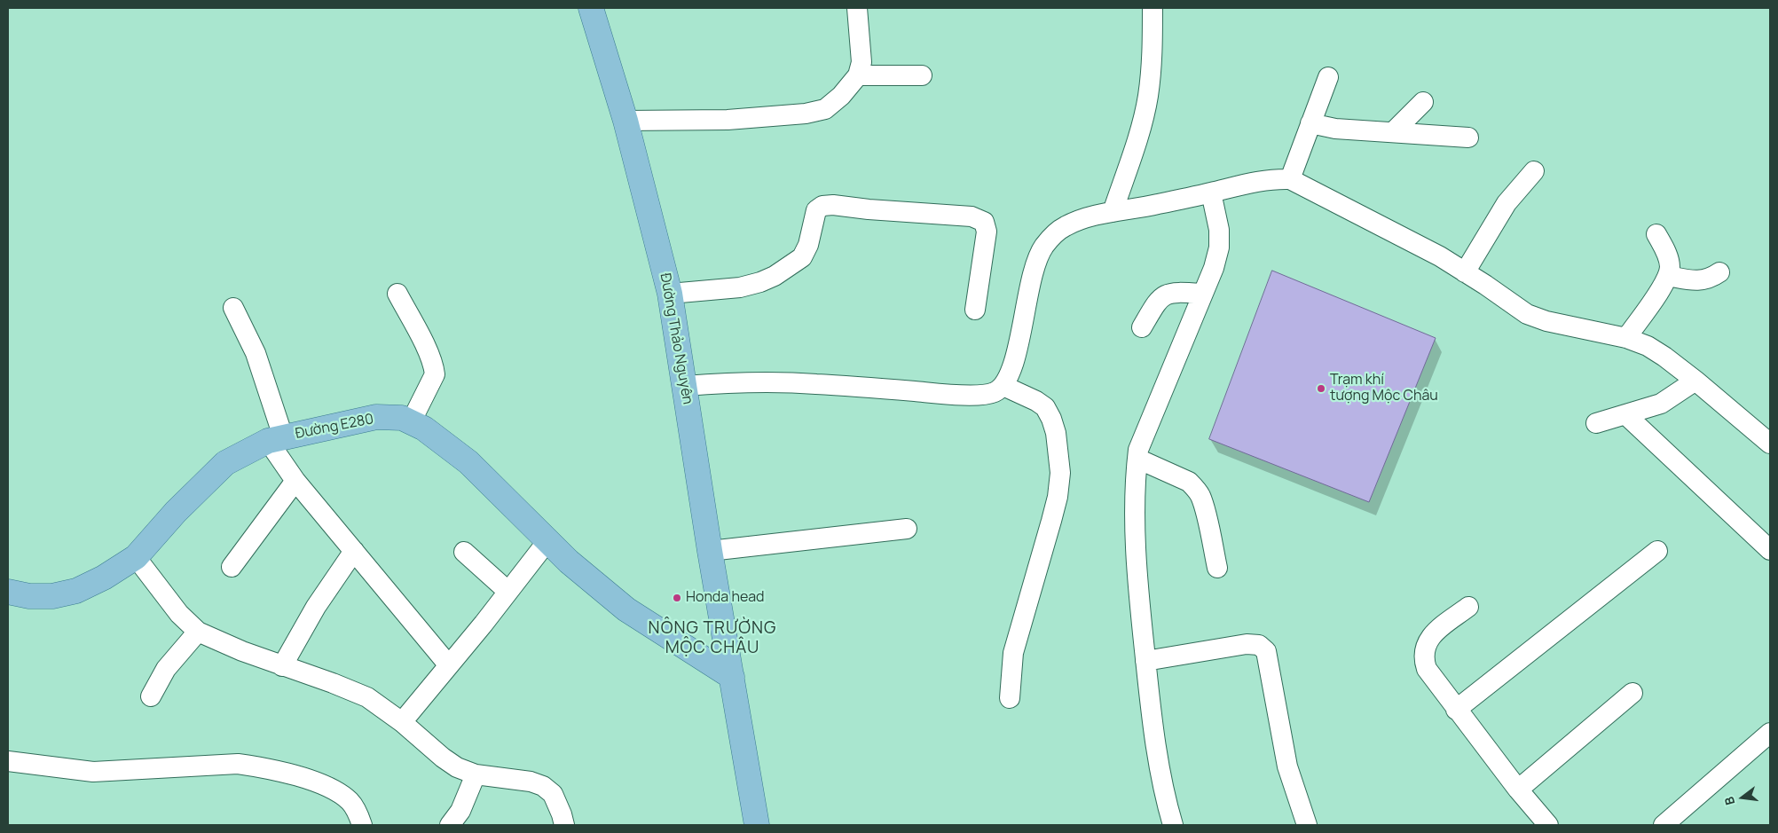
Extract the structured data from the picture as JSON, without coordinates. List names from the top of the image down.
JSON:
{
  "streets": {
    "main road": ["Đường Thảo Nguyên", "Đường E280"]
  },
  "crossings": [
    ["Đường Thảo Nguyên", "Đường E280"]
  ],
  "districts": ["NÔNG TRƯỜNG MỘC CHÂU"],
  "places": ["Trạm khí tượng Mộc Châu", "Honda head"],
  "north": "left"
}
